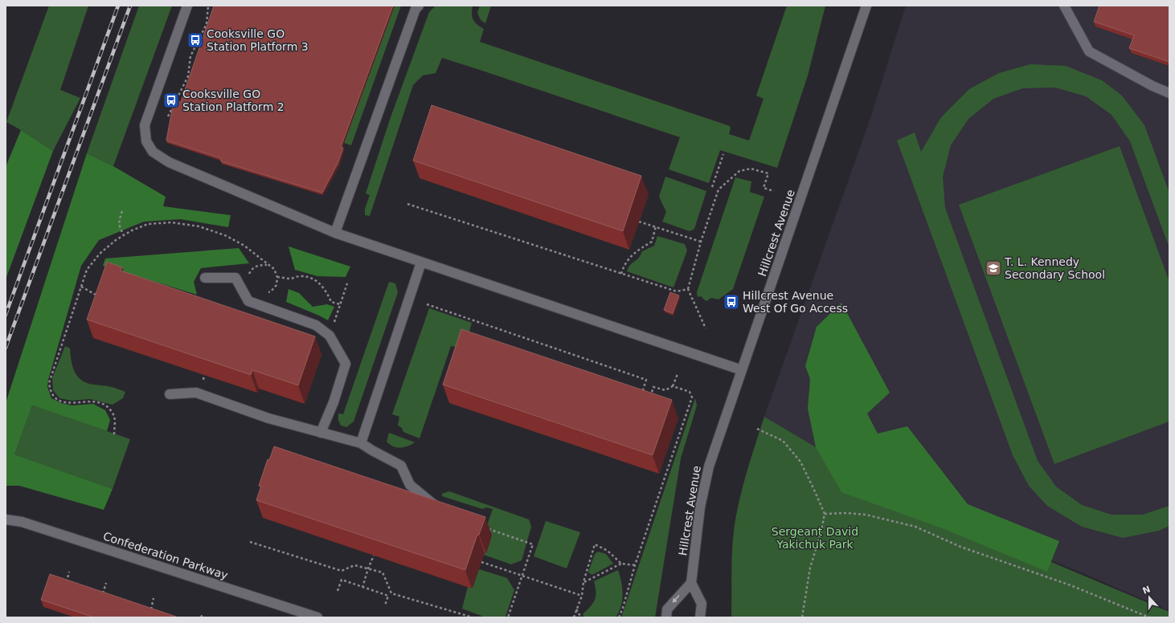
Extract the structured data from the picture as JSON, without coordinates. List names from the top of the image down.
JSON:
{
  "streets": {
    "street": ["Hillcrest Avenue", "Confederation Parkway"]
  },
  "parks": ["Sergeant David Yakichuk Park"],
  "places": {
    "bus stop": ["Cooksville GO Station Platform 3", "Cooksville GO Station Platform 2", "Hillcrest Avenue West Of Go Access"],
    "school or university": ["T. L. Kennedy Secondary School"]
  },
  "north": "top"
}
